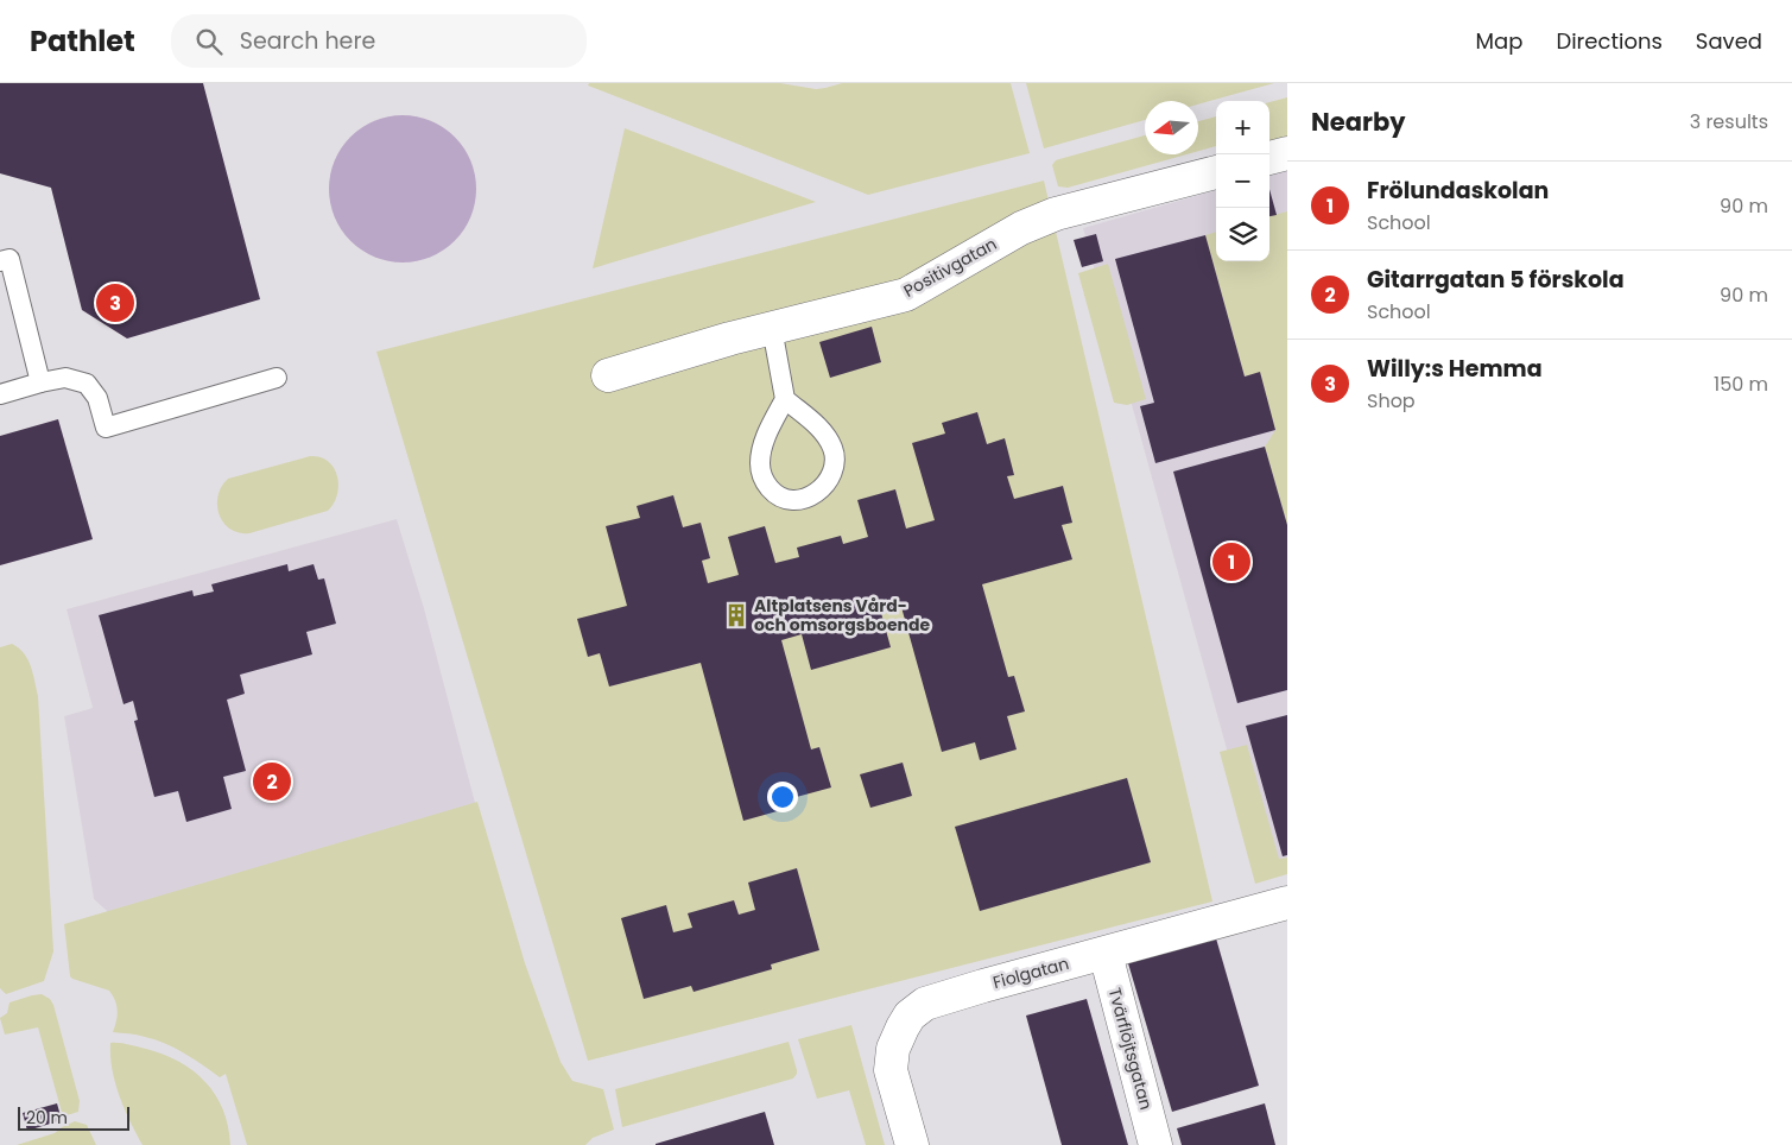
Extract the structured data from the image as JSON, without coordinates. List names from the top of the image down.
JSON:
{
  "streets": {
    "street": ["Positivgatan", "Fiolgatan", "Tvärflöjtsgatan"]
  },
  "crossings": [
    ["Fiolgatan", "Tvärflöjtsgatan"]
  ],
  "places": {
    "building": ["Altplatsens Vård- och omsorgsboende"]
  },
  "scale_bar": "20 m",
  "north": "left",
  "page": {
    "header": "Pathlet",
    "search": "Search here",
    "nav": ["Map", "Directions", "Saved"],
    "heading": ["Nearby", "3 results"],
    "map_buttons": ["+", "−"],
    "list": [
      {
        "mark": "1",
        "name": "Frölundaskolan",
        "note": "School",
        "value": "90 m"
      },
      {
        "mark": "2",
        "name": "Gitarrgatan 5 förskola",
        "note": "School",
        "value": "90 m"
      },
      {
        "mark": "3",
        "name": "Willy:s Hemma",
        "note": "Shop",
        "value": "150 m"
      }
    ],
    "pins": ["3", "1", "2"],
    "scale": "20 m"
  }
}
